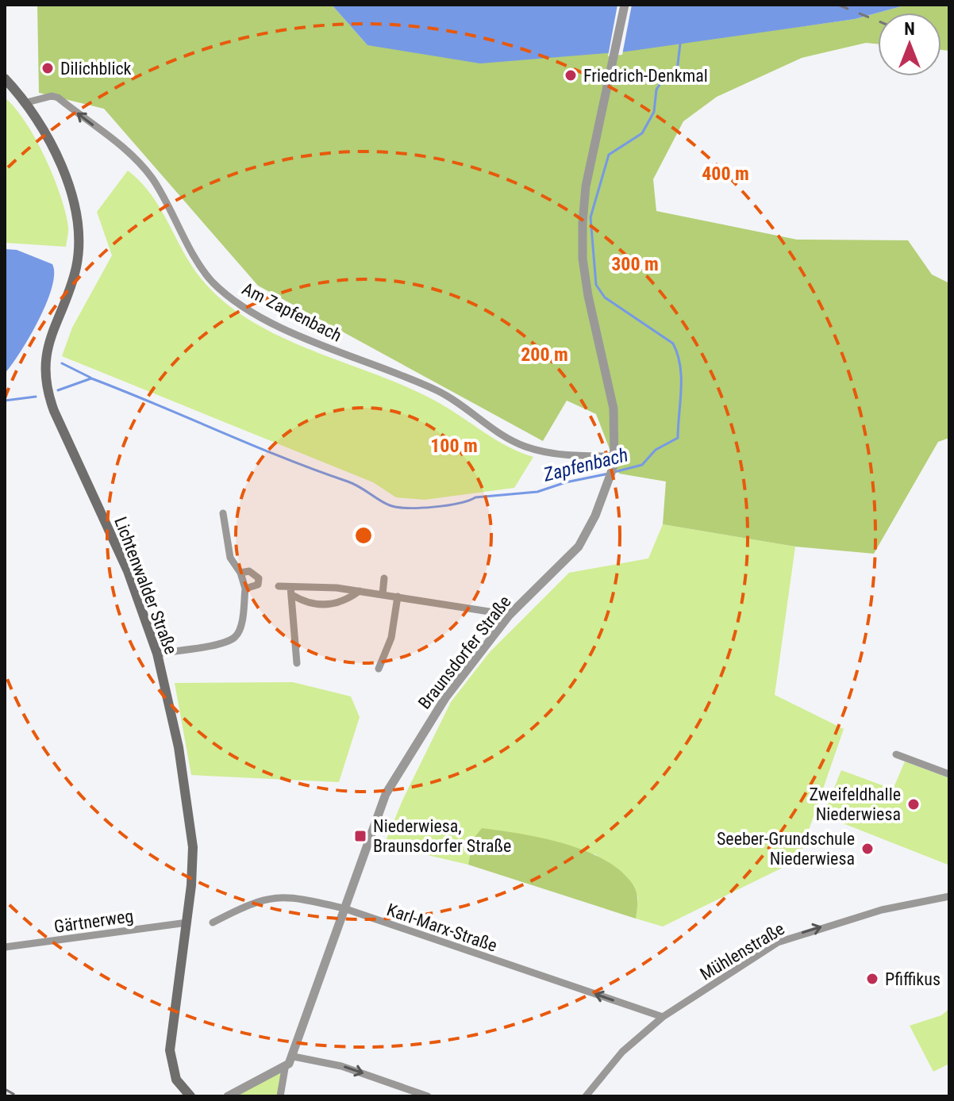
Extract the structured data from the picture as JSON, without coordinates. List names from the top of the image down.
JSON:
{
  "streets": {
    "main road": ["Lichtenwalder Straße"],
    "street": [
      "Am Zapfenbach",
      "Braunsdorfer Straße",
      "Gärtnerweg",
      "Karl-Marx-Straße",
      "Mühlenstraße"
    ]
  },
  "crossings": [
    ["Am Zapfenbach", "Lichtenwalder Straße"],
    ["Am Zapfenbach", "Braunsdorfer Straße"],
    ["Lichtenwalder Straße", "Gärtnerweg"],
    ["Braunsdorfer Straße", "Karl-Marx-Straße"],
    ["Karl-Marx-Straße", "Mühlenstraße"]
  ],
  "one_way": ["Am Zapfenbach", "Karl-Marx-Straße", "Mühlenstraße"],
  "water": ["Zapfenbach"],
  "places": {
    "other": [
      "Dilichblick",
      "Friedrich-Denkmal",
      "Zweifeldhalle Niederwiesa",
      "Seeber-Grundschule Niederwiesa",
      "Pfiffikus"
    ],
    "transit": ["Niederwiesa, Braunsdorfer Straße"]
  },
  "north": "top",
  "rings": [
    "400 m",
    "300 m",
    "200 m",
    "100 m"
  ]
}
